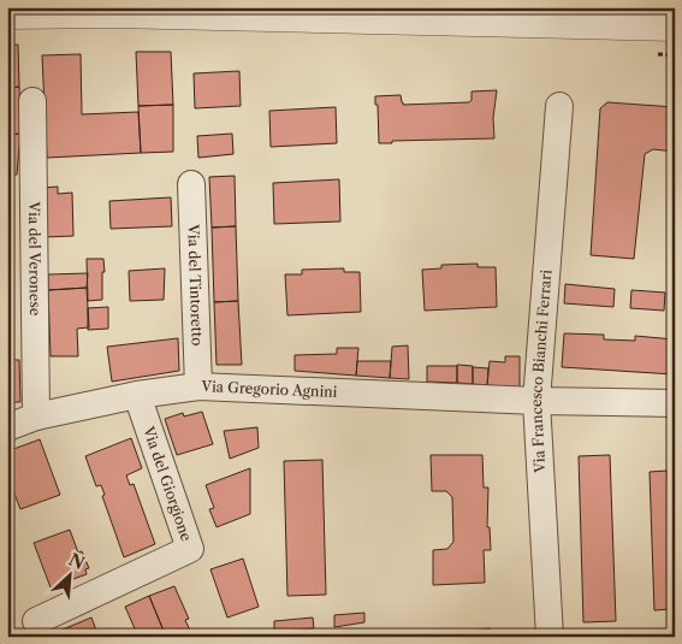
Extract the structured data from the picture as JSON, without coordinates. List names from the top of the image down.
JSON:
{
  "streets": {
    "street": [
      "Via del Veronese",
      "Via del Tintoretto",
      "Via Francesco Bianchi Ferrari",
      "Via Gregorio Agnini",
      "Via del Giorgione"
    ]
  },
  "crossings": [
    ["Via del Veronese", "Via Gregorio Agnini"],
    ["Via del Tintoretto", "Via Gregorio Agnini"],
    ["Via Francesco Bianchi Ferrari", "Via Gregorio Agnini"],
    ["Via Gregorio Agnini", "Via del Giorgione"]
  ],
  "north": "top right"
}
